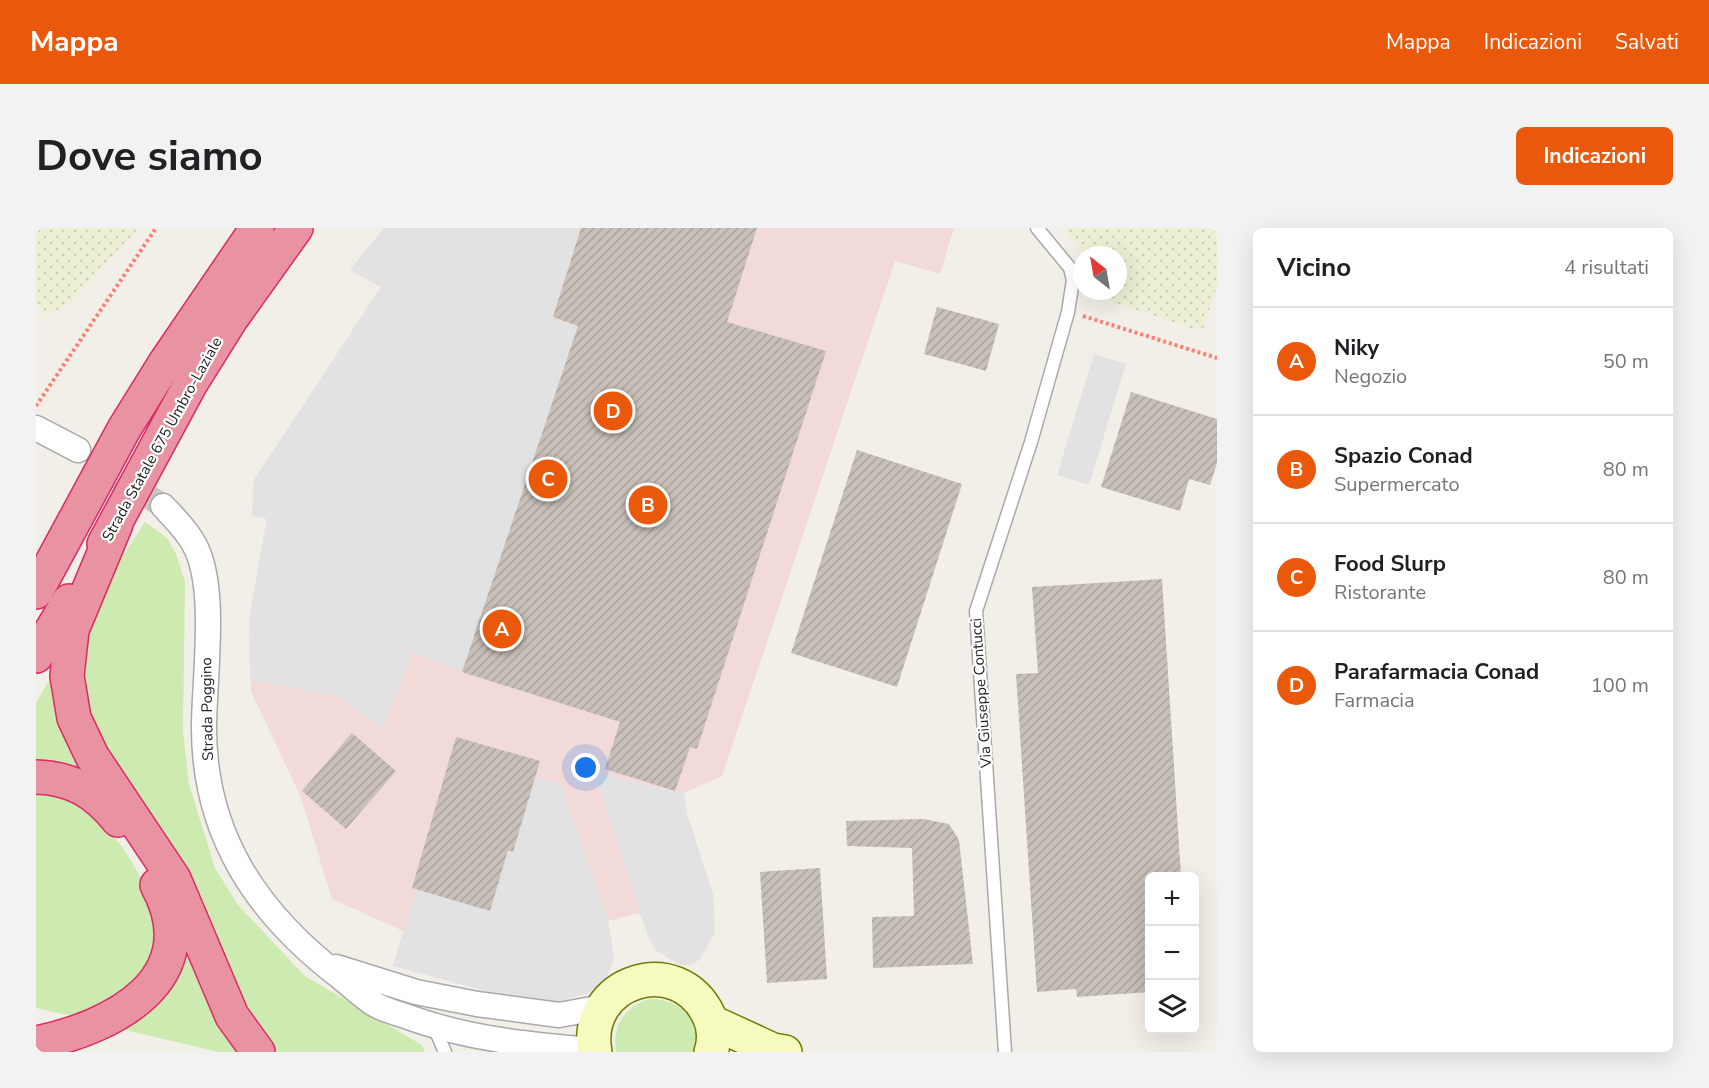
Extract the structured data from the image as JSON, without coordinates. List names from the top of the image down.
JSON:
{
  "streets": {
    "highway": ["Strada Statale 675 Umbro-Laziale"],
    "street": ["Strada Poggino"],
    "lane": ["Via Giuseppe Contucci"]
  },
  "north": "top left",
  "page": {
    "header": "Mappa",
    "nav": ["Mappa", "Indicazioni", "Salvati"],
    "buttons": "Indicazioni",
    "title": "Dove siamo",
    "heading": ["Vicino", "4 risultati"],
    "list": [
      {
        "mark": "A",
        "name": "Niky",
        "note": "Negozio",
        "value": "50 m"
      },
      {
        "mark": "B",
        "name": "Spazio Conad",
        "note": "Supermercato",
        "value": "80 m"
      },
      {
        "mark": "C",
        "name": "Food Slurp",
        "note": "Ristorante",
        "value": "80 m"
      },
      {
        "mark": "D",
        "name": "Parafarmacia Conad",
        "note": "Farmacia",
        "value": "100 m"
      }
    ],
    "pins": [
      "D",
      "C",
      "B",
      "A"
    ],
    "map_buttons": ["+", "−"]
  }
}
